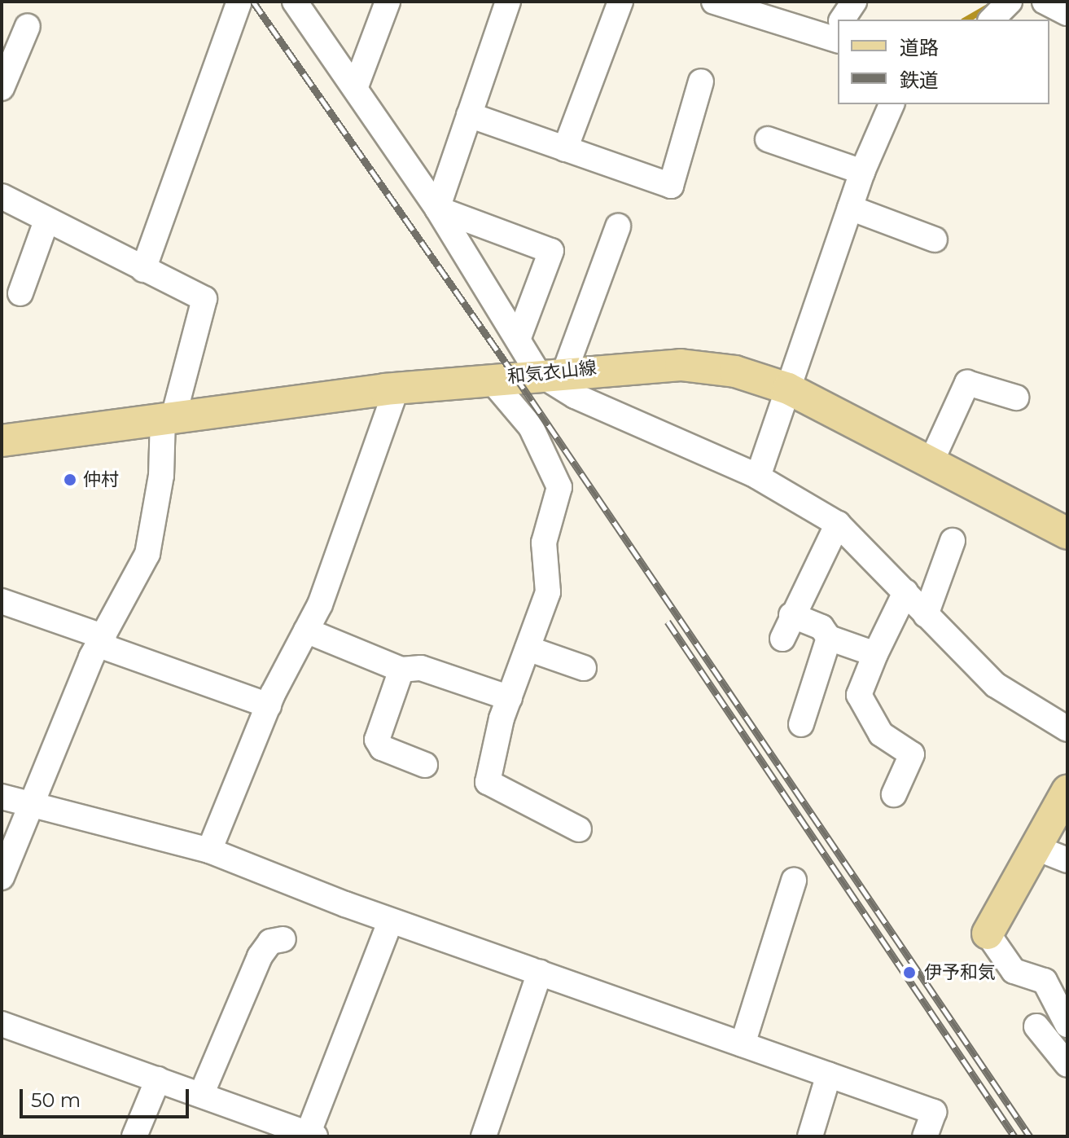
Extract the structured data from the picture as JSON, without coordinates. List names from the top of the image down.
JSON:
{
  "streets": {
    "main road": ["和気衣山線"]
  },
  "places": ["仲村", "伊予和気"],
  "legend": ["道路", "鉄道"],
  "scale_bar": "50 m"
}
